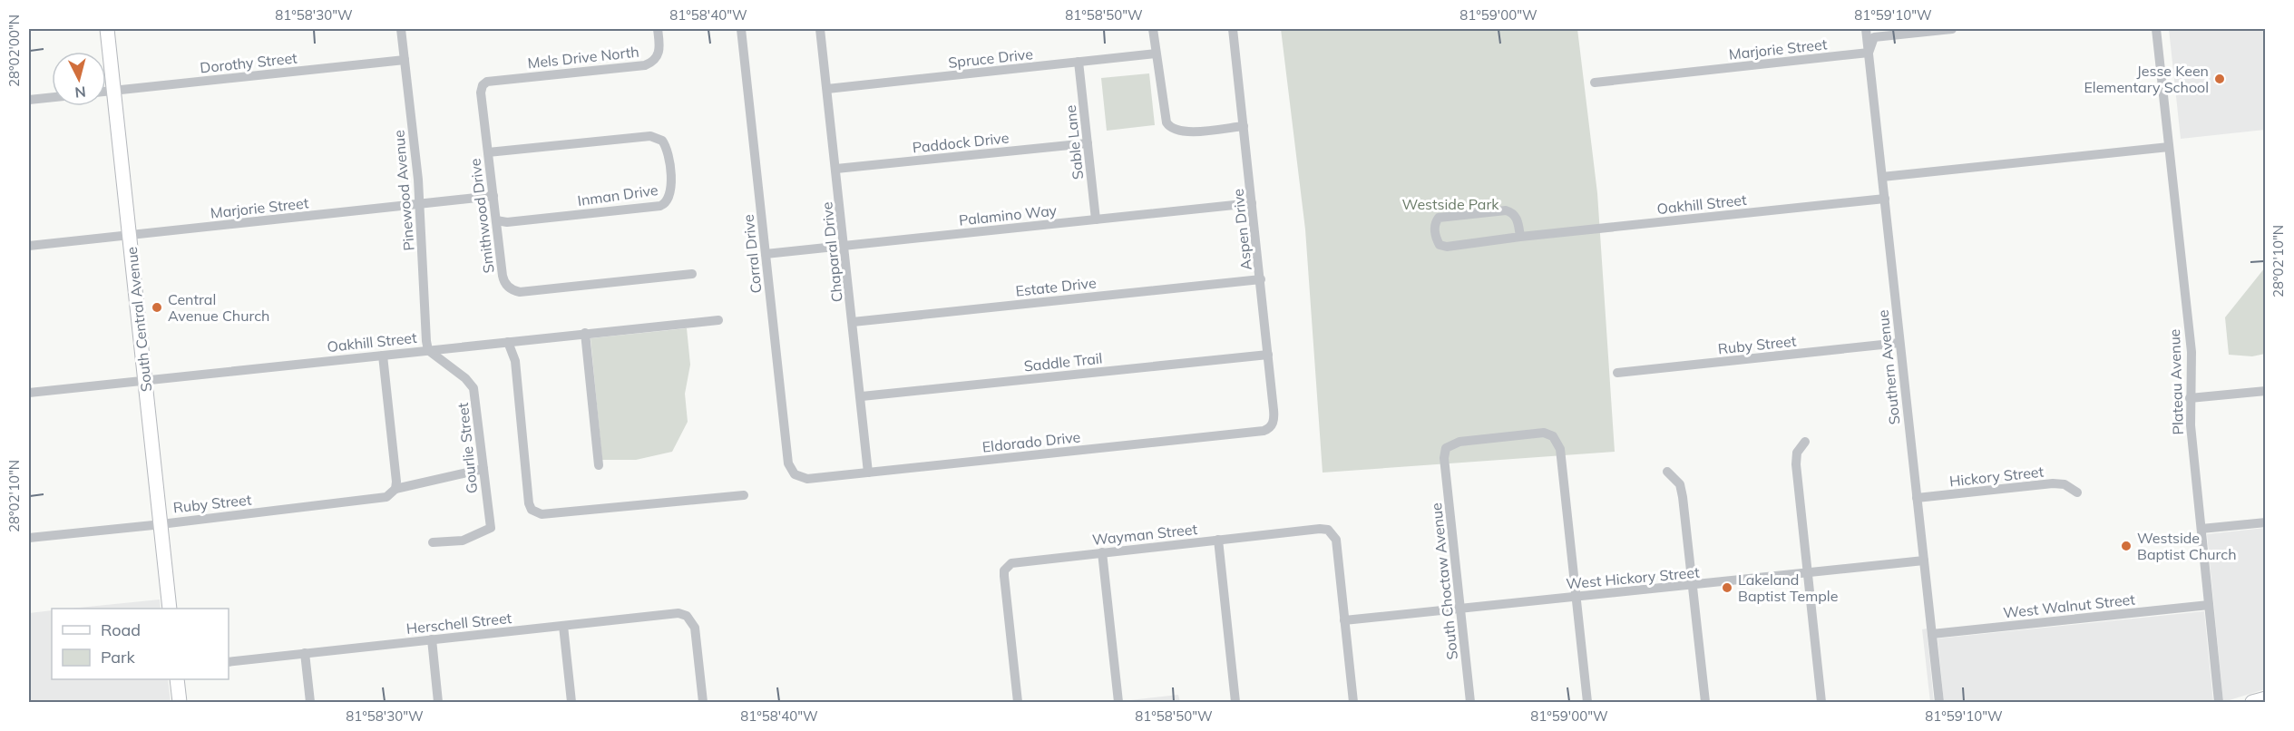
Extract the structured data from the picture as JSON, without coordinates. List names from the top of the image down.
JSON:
{
  "streets": {
    "street": [
      "Marjorie Street",
      "Mels Drive North",
      "Spruce Drive",
      "Dorothy Street",
      "Paddock Drive",
      "Sable Lane",
      "Pinewood Avenue",
      "Inman Drive",
      "Oakhill Street",
      "Palamino Way",
      "Smithwood Drive",
      "Aspen Drive",
      "Chaparal Drive",
      "Corral Drive",
      "Estate Drive",
      "South Central Avenue",
      "Ruby Street",
      "Saddle Trail",
      "Southern Avenue",
      "Plateau Avenue",
      "Eldorado Drive",
      "Gourlie Street",
      "Hickory Street",
      "Wayman Street",
      "West Hickory Street",
      "South Choctaw Avenue",
      "West Walnut Street",
      "Herschell Street"
    ]
  },
  "crossings": [
    ["Marjorie Street", "Pinewood Avenue"],
    ["Marjorie Street", "Smithwood Drive"],
    ["Marjorie Street", "South Central Avenue"],
    ["Marjorie Street", "Southern Avenue"],
    ["Mels Drive North", "Smithwood Drive"],
    ["Spruce Drive", "Sable Lane"],
    ["Spruce Drive", "Chaparal Drive"],
    ["Dorothy Street", "Pinewood Avenue"],
    ["Dorothy Street", "South Central Avenue"],
    ["Paddock Drive", "Sable Lane"],
    ["Paddock Drive", "Chaparal Drive"],
    ["Sable Lane", "Palamino Way"],
    ["Pinewood Avenue", "Oakhill Street"],
    ["Pinewood Avenue", "Gourlie Street"],
    ["Inman Drive", "Smithwood Drive"],
    ["Oakhill Street", "South Central Avenue"],
    ["Oakhill Street", "Southern Avenue"],
    ["Oakhill Street", "Gourlie Street"],
    ["Palamino Way", "Aspen Drive"],
    ["Palamino Way", "Chaparal Drive"],
    ["Palamino Way", "Corral Drive"],
    ["Aspen Drive", "Estate Drive"],
    ["Aspen Drive", "Saddle Trail"],
    ["Aspen Drive", "Eldorado Drive"],
    ["Chaparal Drive", "Estate Drive"],
    ["Chaparal Drive", "Saddle Trail"],
    ["Chaparal Drive", "Eldorado Drive"],
    ["Corral Drive", "Eldorado Drive"],
    ["South Central Avenue", "Ruby Street"],
    ["Ruby Street", "Southern Avenue"],
    ["Ruby Street", "Gourlie Street"],
    ["Southern Avenue", "Hickory Street"],
    ["Southern Avenue", "West Hickory Street"],
    ["Southern Avenue", "West Walnut Street"],
    ["Plateau Avenue", "West Walnut Street"],
    ["Wayman Street", "West Hickory Street"],
    ["West Hickory Street", "South Choctaw Avenue"]
  ],
  "parks": ["Westside Park"],
  "places": [
    "Jesse Keen Elementary School",
    "Central Avenue Church",
    "Westside Baptist Church",
    "Lakeland Baptist Temple"
  ],
  "legend": ["Road", "Park"],
  "north": "bottom",
  "coordinates": [
    "81°58'30\"W",
    "81°58'40\"W",
    "81°58'50\"W",
    "81°59'00\"W",
    "81°59'10\"W",
    "28°02'00\"N",
    "28°02'10\"N"
  ]
}
